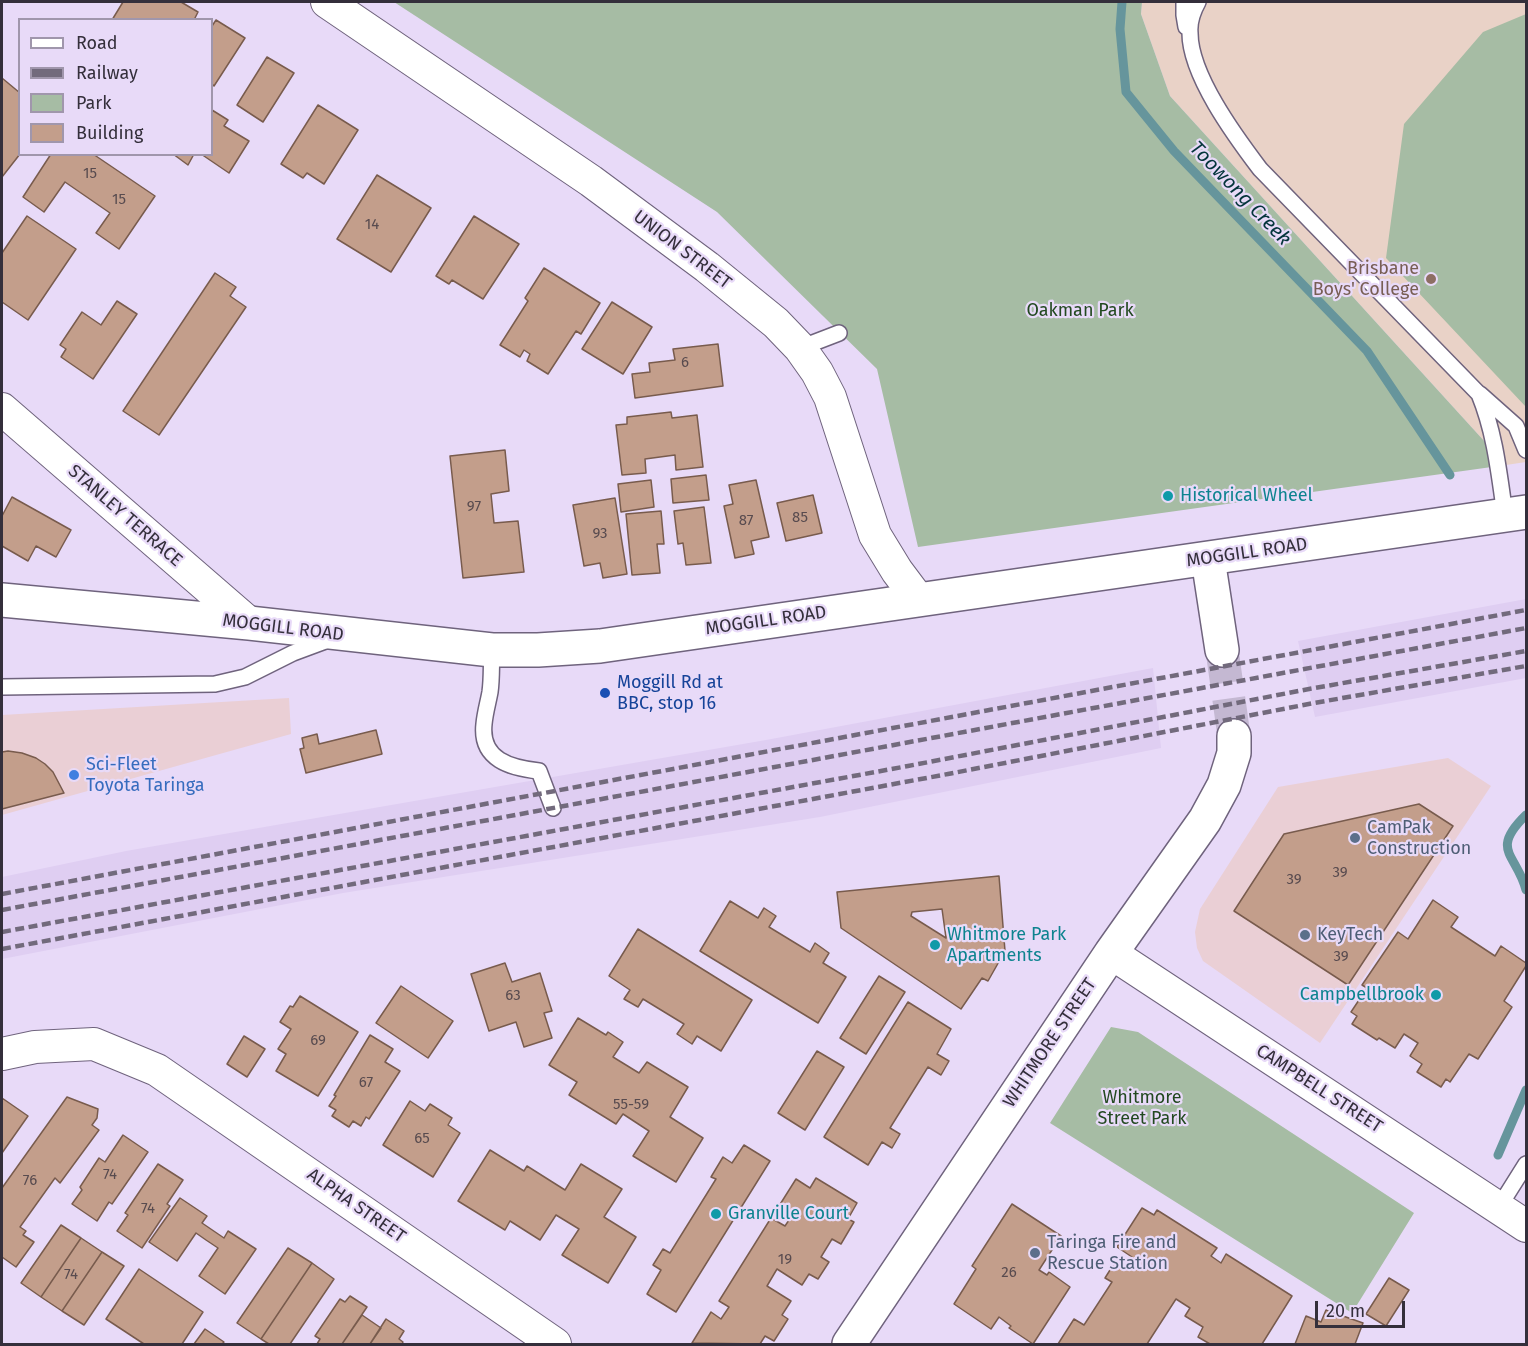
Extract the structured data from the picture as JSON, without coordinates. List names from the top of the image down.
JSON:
{
  "streets": {
    "main road": ["MOGGILL ROAD", "WHITMORE STREET"],
    "street": [
      "UNION STREET",
      "STANLEY TERRACE",
      "CAMPBELL STREET",
      "ALPHA STREET"
    ]
  },
  "crossings": [
    ["UNION STREET", "MOGGILL ROAD"],
    ["STANLEY TERRACE", "MOGGILL ROAD"],
    ["WHITMORE STREET", "CAMPBELL STREET"]
  ],
  "water": ["Toowong Creek"],
  "parks": ["Oakman Park", "Whitmore Street Park"],
  "places": [
    "Brisbane Boys' College",
    "Historical Wheel",
    "Moggill Rd at BBC, stop 16",
    "Sci-Fleet Toyota Taringa",
    "CamPak Construction",
    "KeyTech",
    "Whitmore Park Apartments",
    "Campbellbrook",
    "Granville Court",
    "Taringa Fire and Rescue Station"
  ],
  "house_numbers": [
    "15",
    "15",
    "14",
    "6",
    "97",
    "85",
    "87",
    "93",
    "39",
    "39",
    "39",
    "63",
    "69",
    "67",
    "55-59",
    "65",
    "74",
    "76",
    "74",
    "19",
    "26",
    "74"
  ],
  "legend": [
    "Road",
    "Railway",
    "Park",
    "Building"
  ],
  "scale_bar": "20 m"
}
